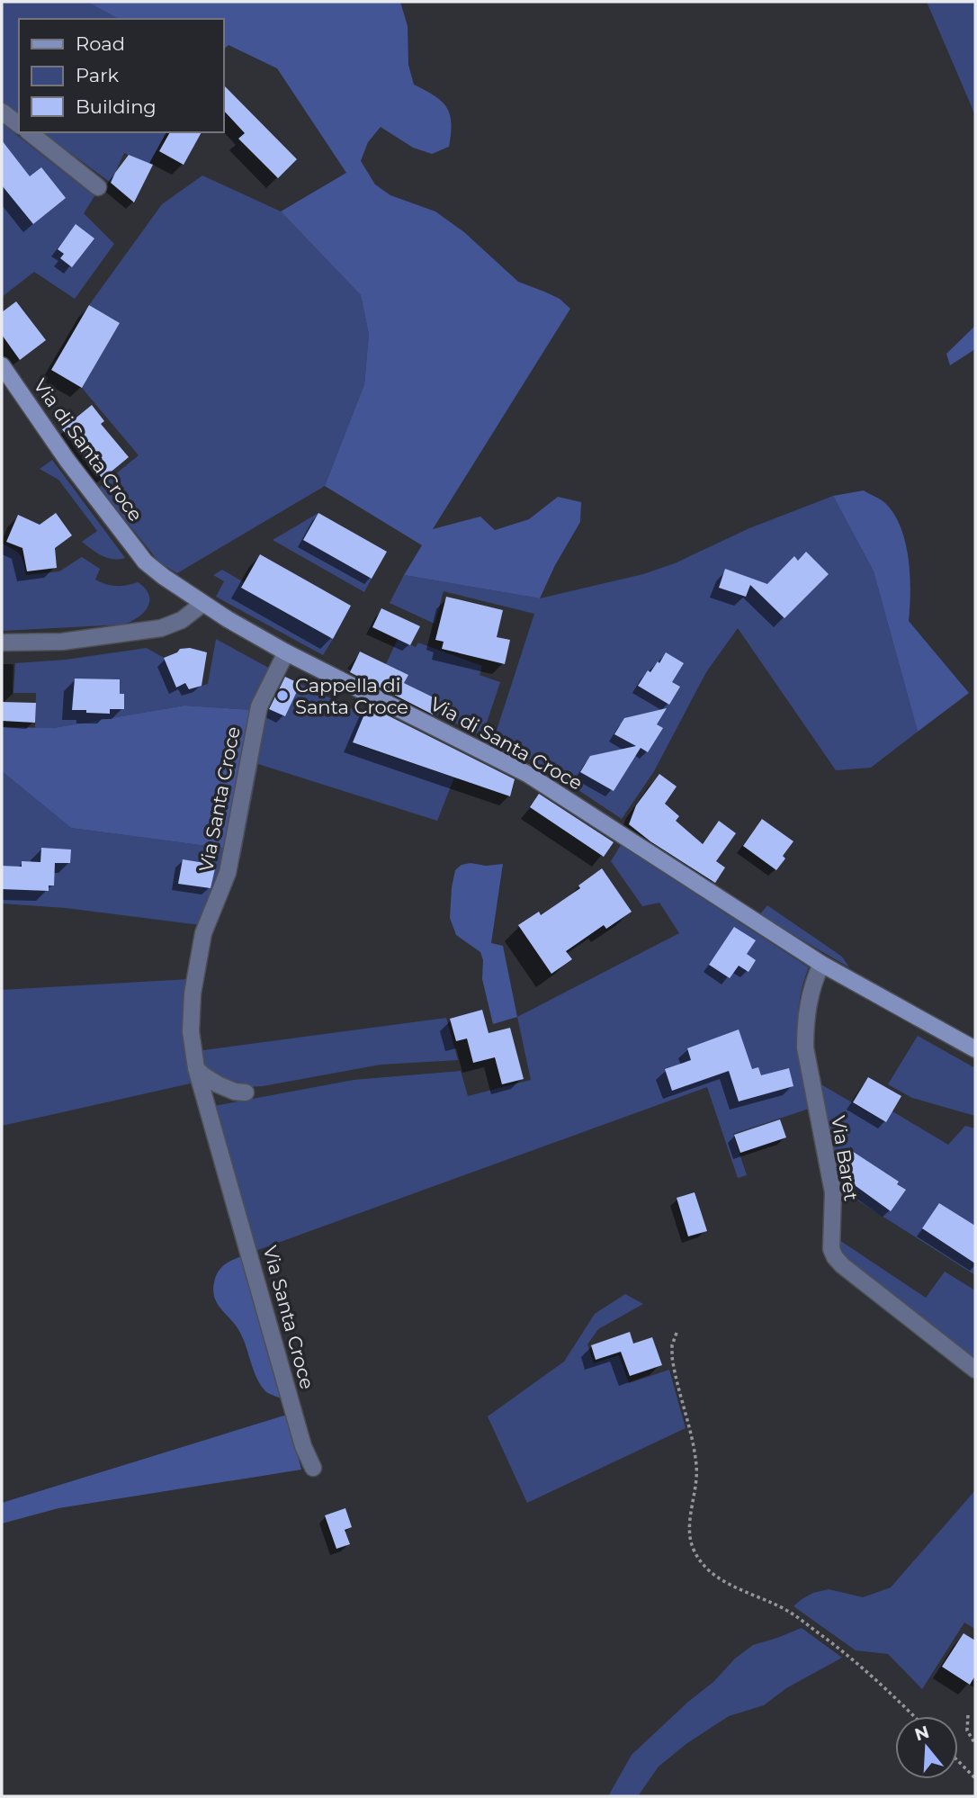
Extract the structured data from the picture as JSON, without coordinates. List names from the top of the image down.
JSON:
{
  "streets": {
    "main road": ["Via di Santa Croce"],
    "street": ["Via Santa Croce", "Via Baret"]
  },
  "crossings": [
    ["Via di Santa Croce", "Via Santa Croce"],
    ["Via di Santa Croce", "Via Baret"]
  ],
  "places": ["Cappella di Santa Croce"],
  "legend": ["Road", "Park", "Building"],
  "north": "top"
}
